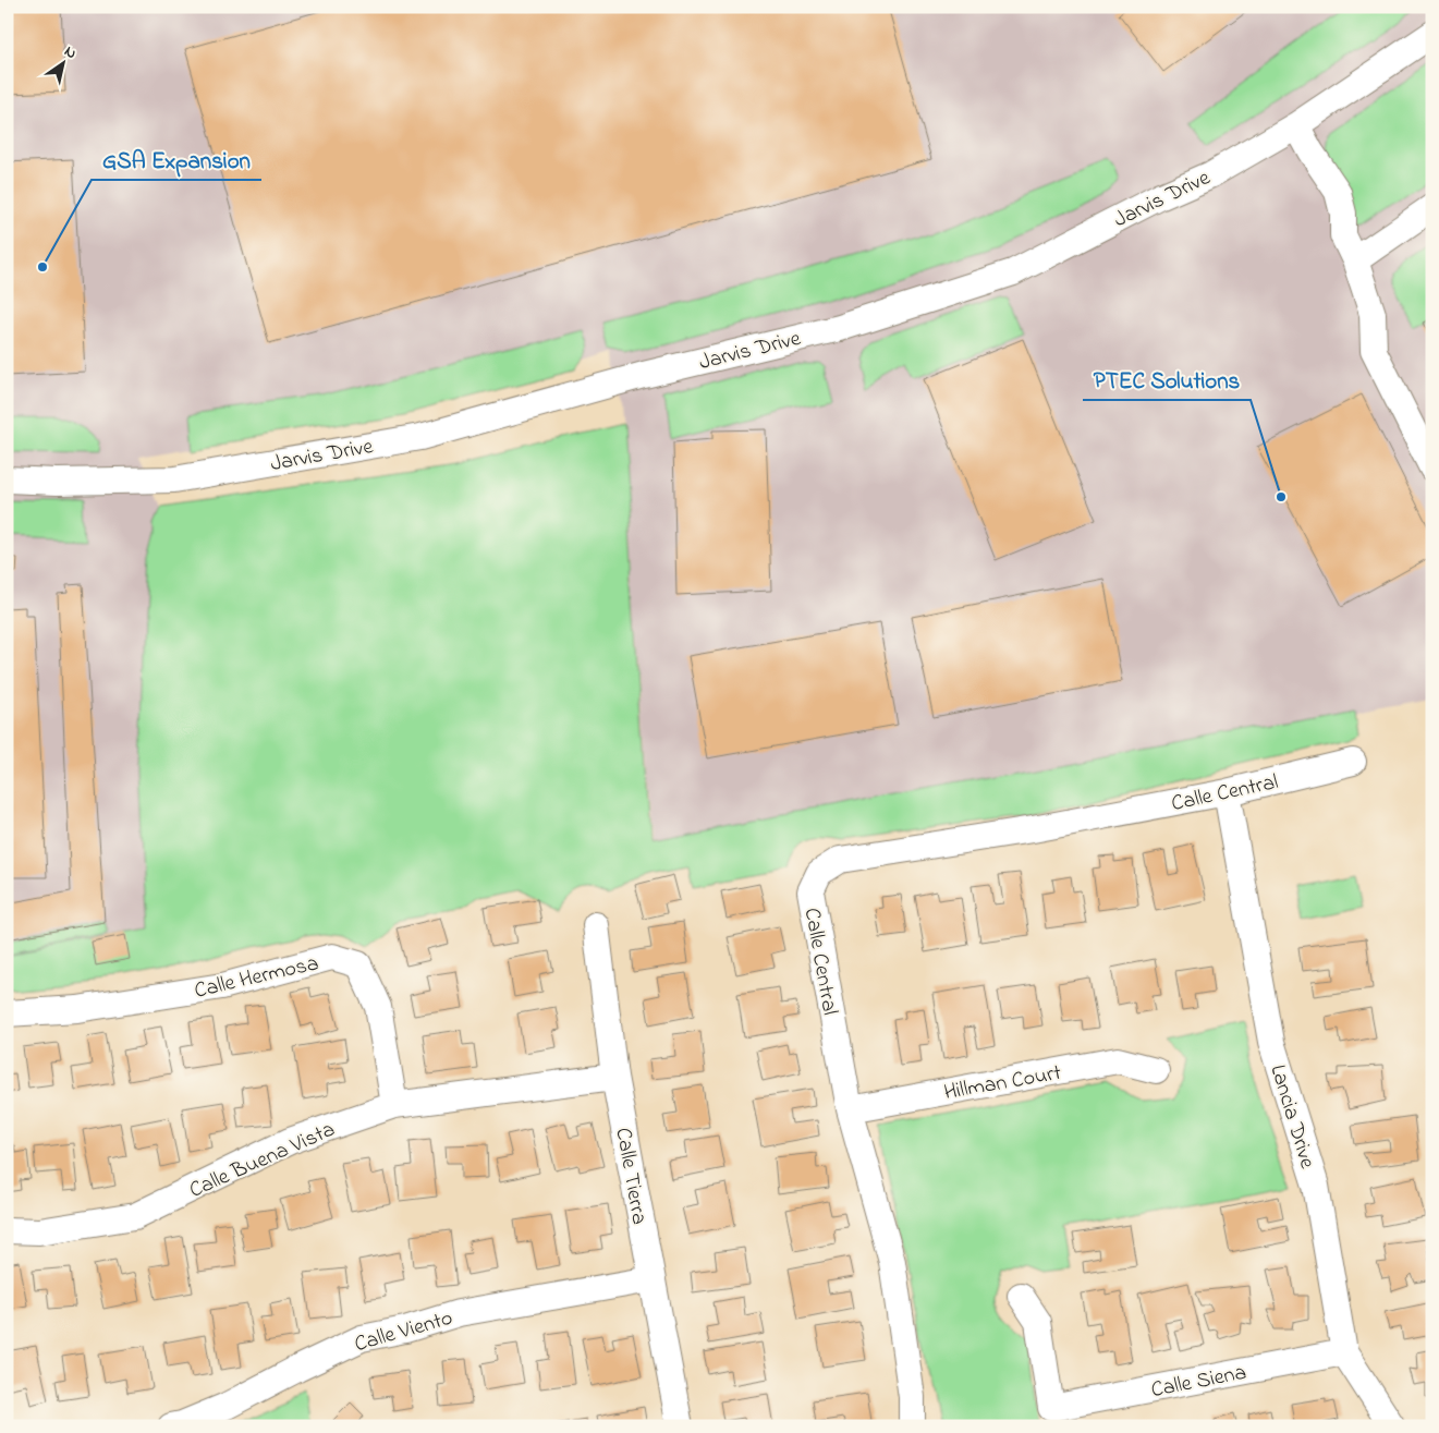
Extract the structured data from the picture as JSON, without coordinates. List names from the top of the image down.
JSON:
{
  "streets": {
    "street": [
      "Jarvis Drive",
      "Calle Central",
      "Calle Hermosa",
      "Hillman Court",
      "Lancia Drive",
      "Calle Buena Vista",
      "Calle Tierra",
      "Calle Viento",
      "Calle Siena"
    ]
  },
  "crossings": [
    ["Calle Central", "Hillman Court"],
    ["Calle Central", "Lancia Drive"],
    ["Calle Hermosa", "Calle Buena Vista"],
    ["Lancia Drive", "Calle Siena"],
    ["Calle Buena Vista", "Calle Tierra"],
    ["Calle Tierra", "Calle Viento"]
  ],
  "places": ["GSA Expansion", "PTEC Solutions"],
  "north": "top right"
}
